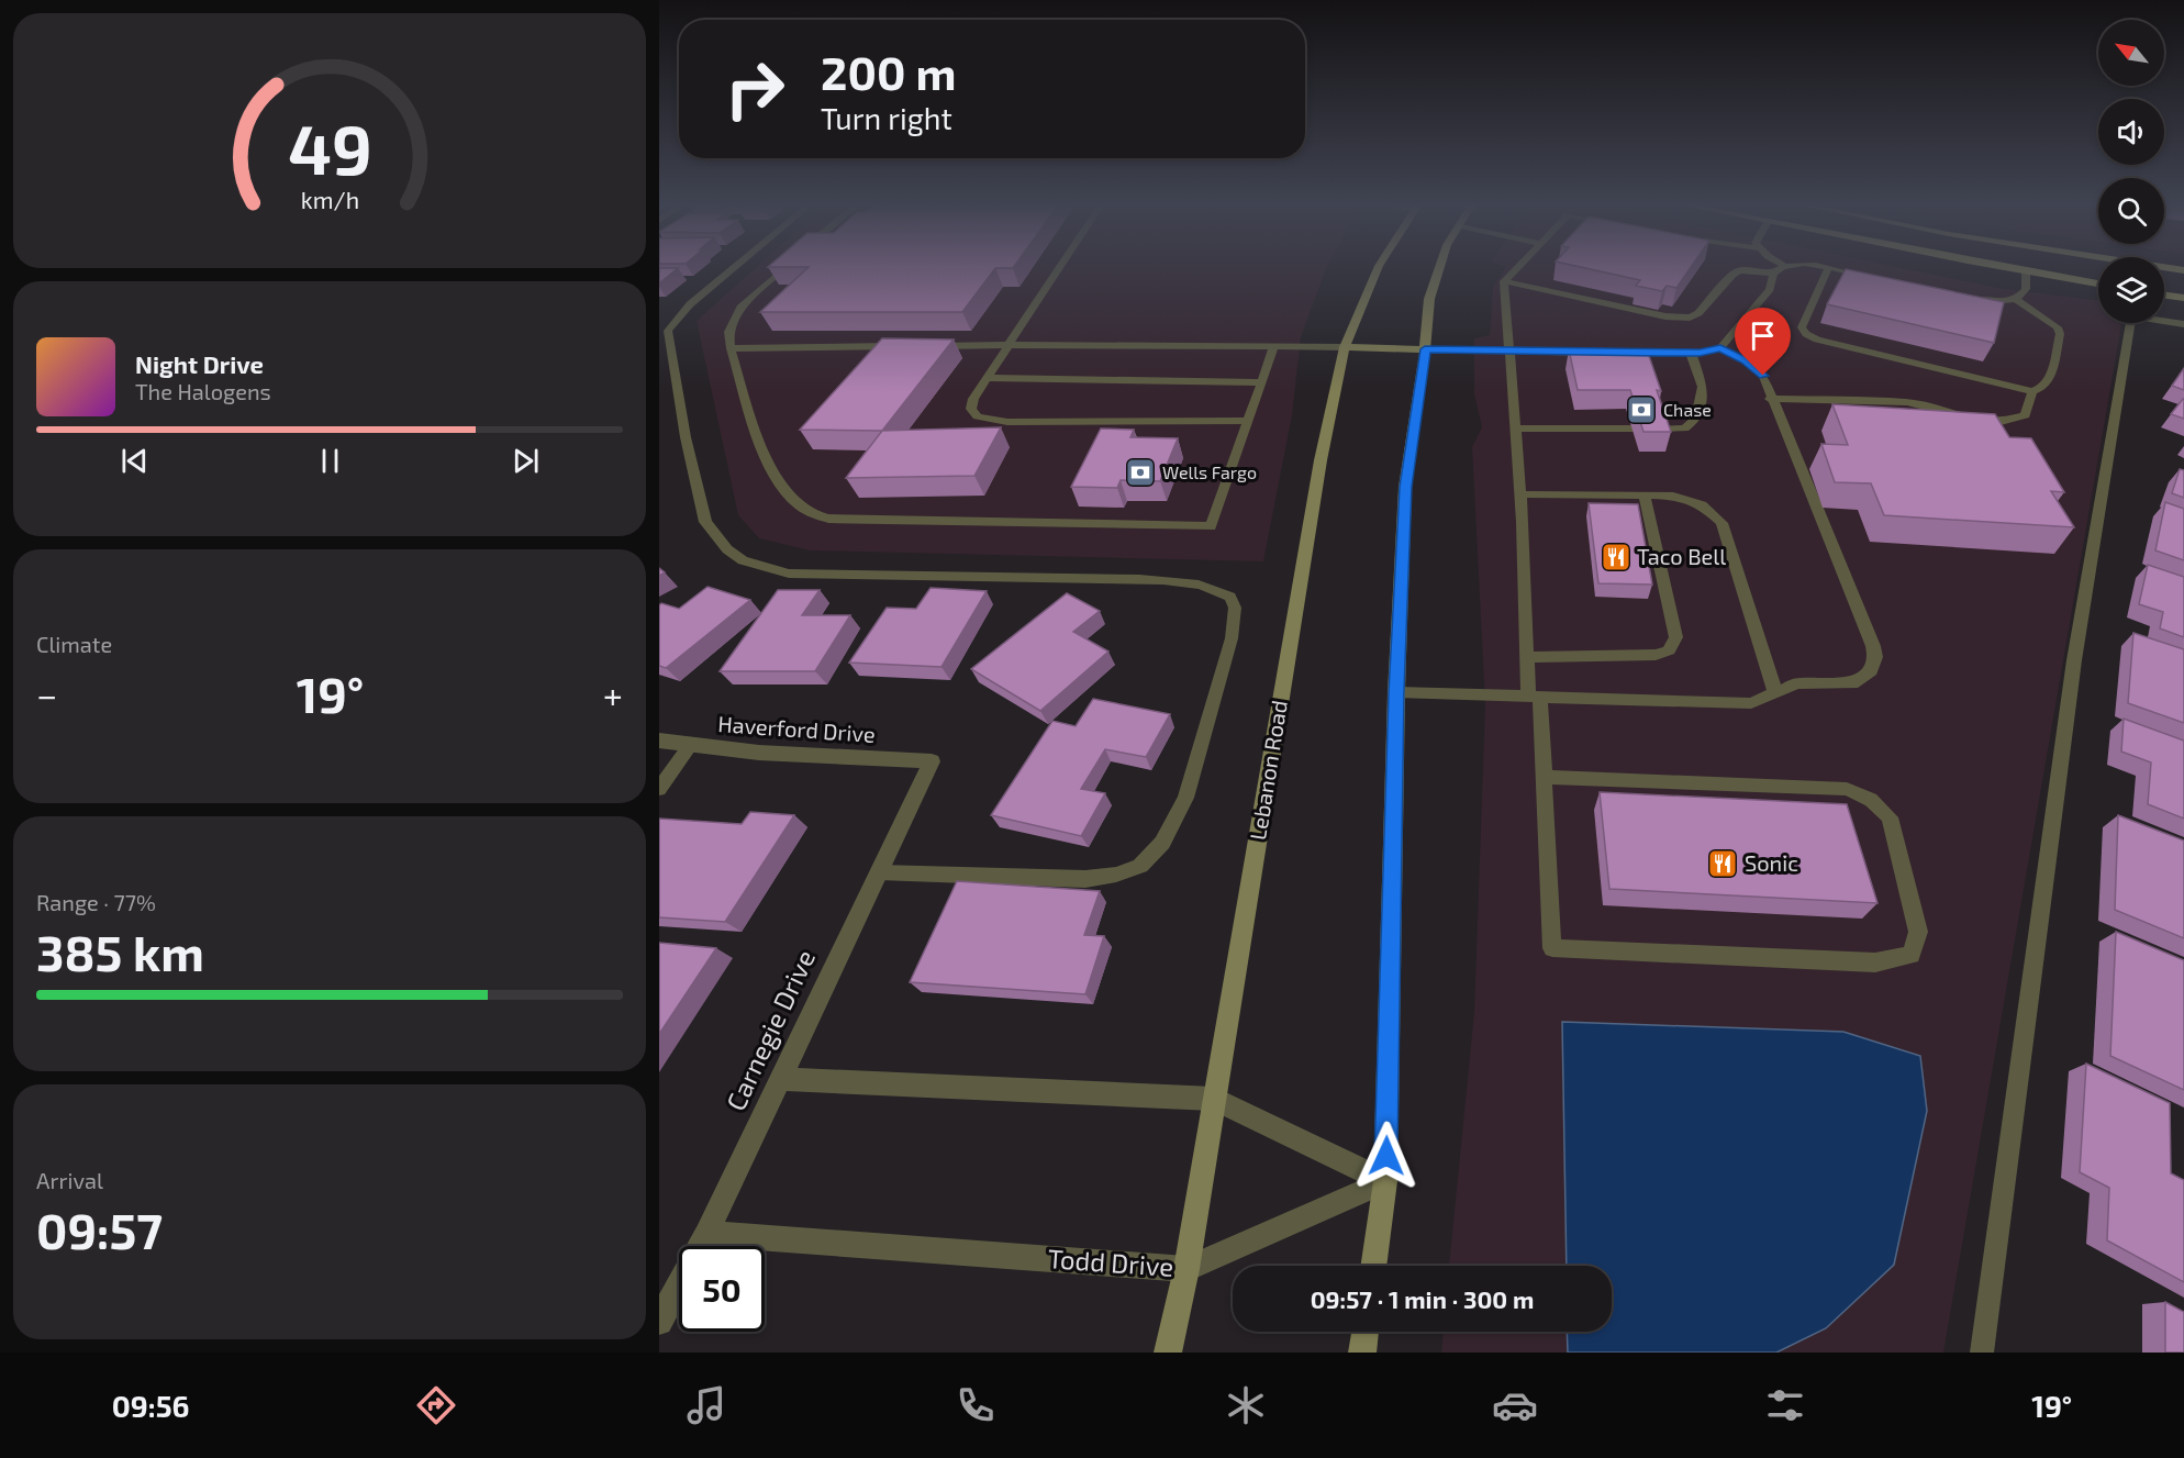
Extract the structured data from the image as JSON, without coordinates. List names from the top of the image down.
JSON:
{
  "streets": {
    "main road": ["Lebanon Road"],
    "street": ["Haverford Drive", "Carnegie Drive", "Todd Drive"]
  },
  "crossings": [
    ["Haverford Drive", "Carnegie Drive"],
    ["Lebanon Road", "Todd Drive"],
    ["Carnegie Drive", "Todd Drive"]
  ],
  "places": {
    "bank": ["Chase", "Wells Fargo"],
    "restaurant": ["Taco Bell", "Sonic"]
  },
  "north": "top left",
  "page": {
    "turn": ["200 m", "Turn right"],
    "song": ["Night Drive", "The Halogens"],
    "tile": [
      "Climate",
      ["Range · 77%", "385 km"],
      ["Arrival", "09:57"]
    ],
    "heat": ["−", "19°", "+"],
    "limit": "50",
    "trip": "09:57 · 1 min · 300 m",
    "tabs": ["09:56", "19°"],
    "gauge": ["49", "km/h"]
  }
}
